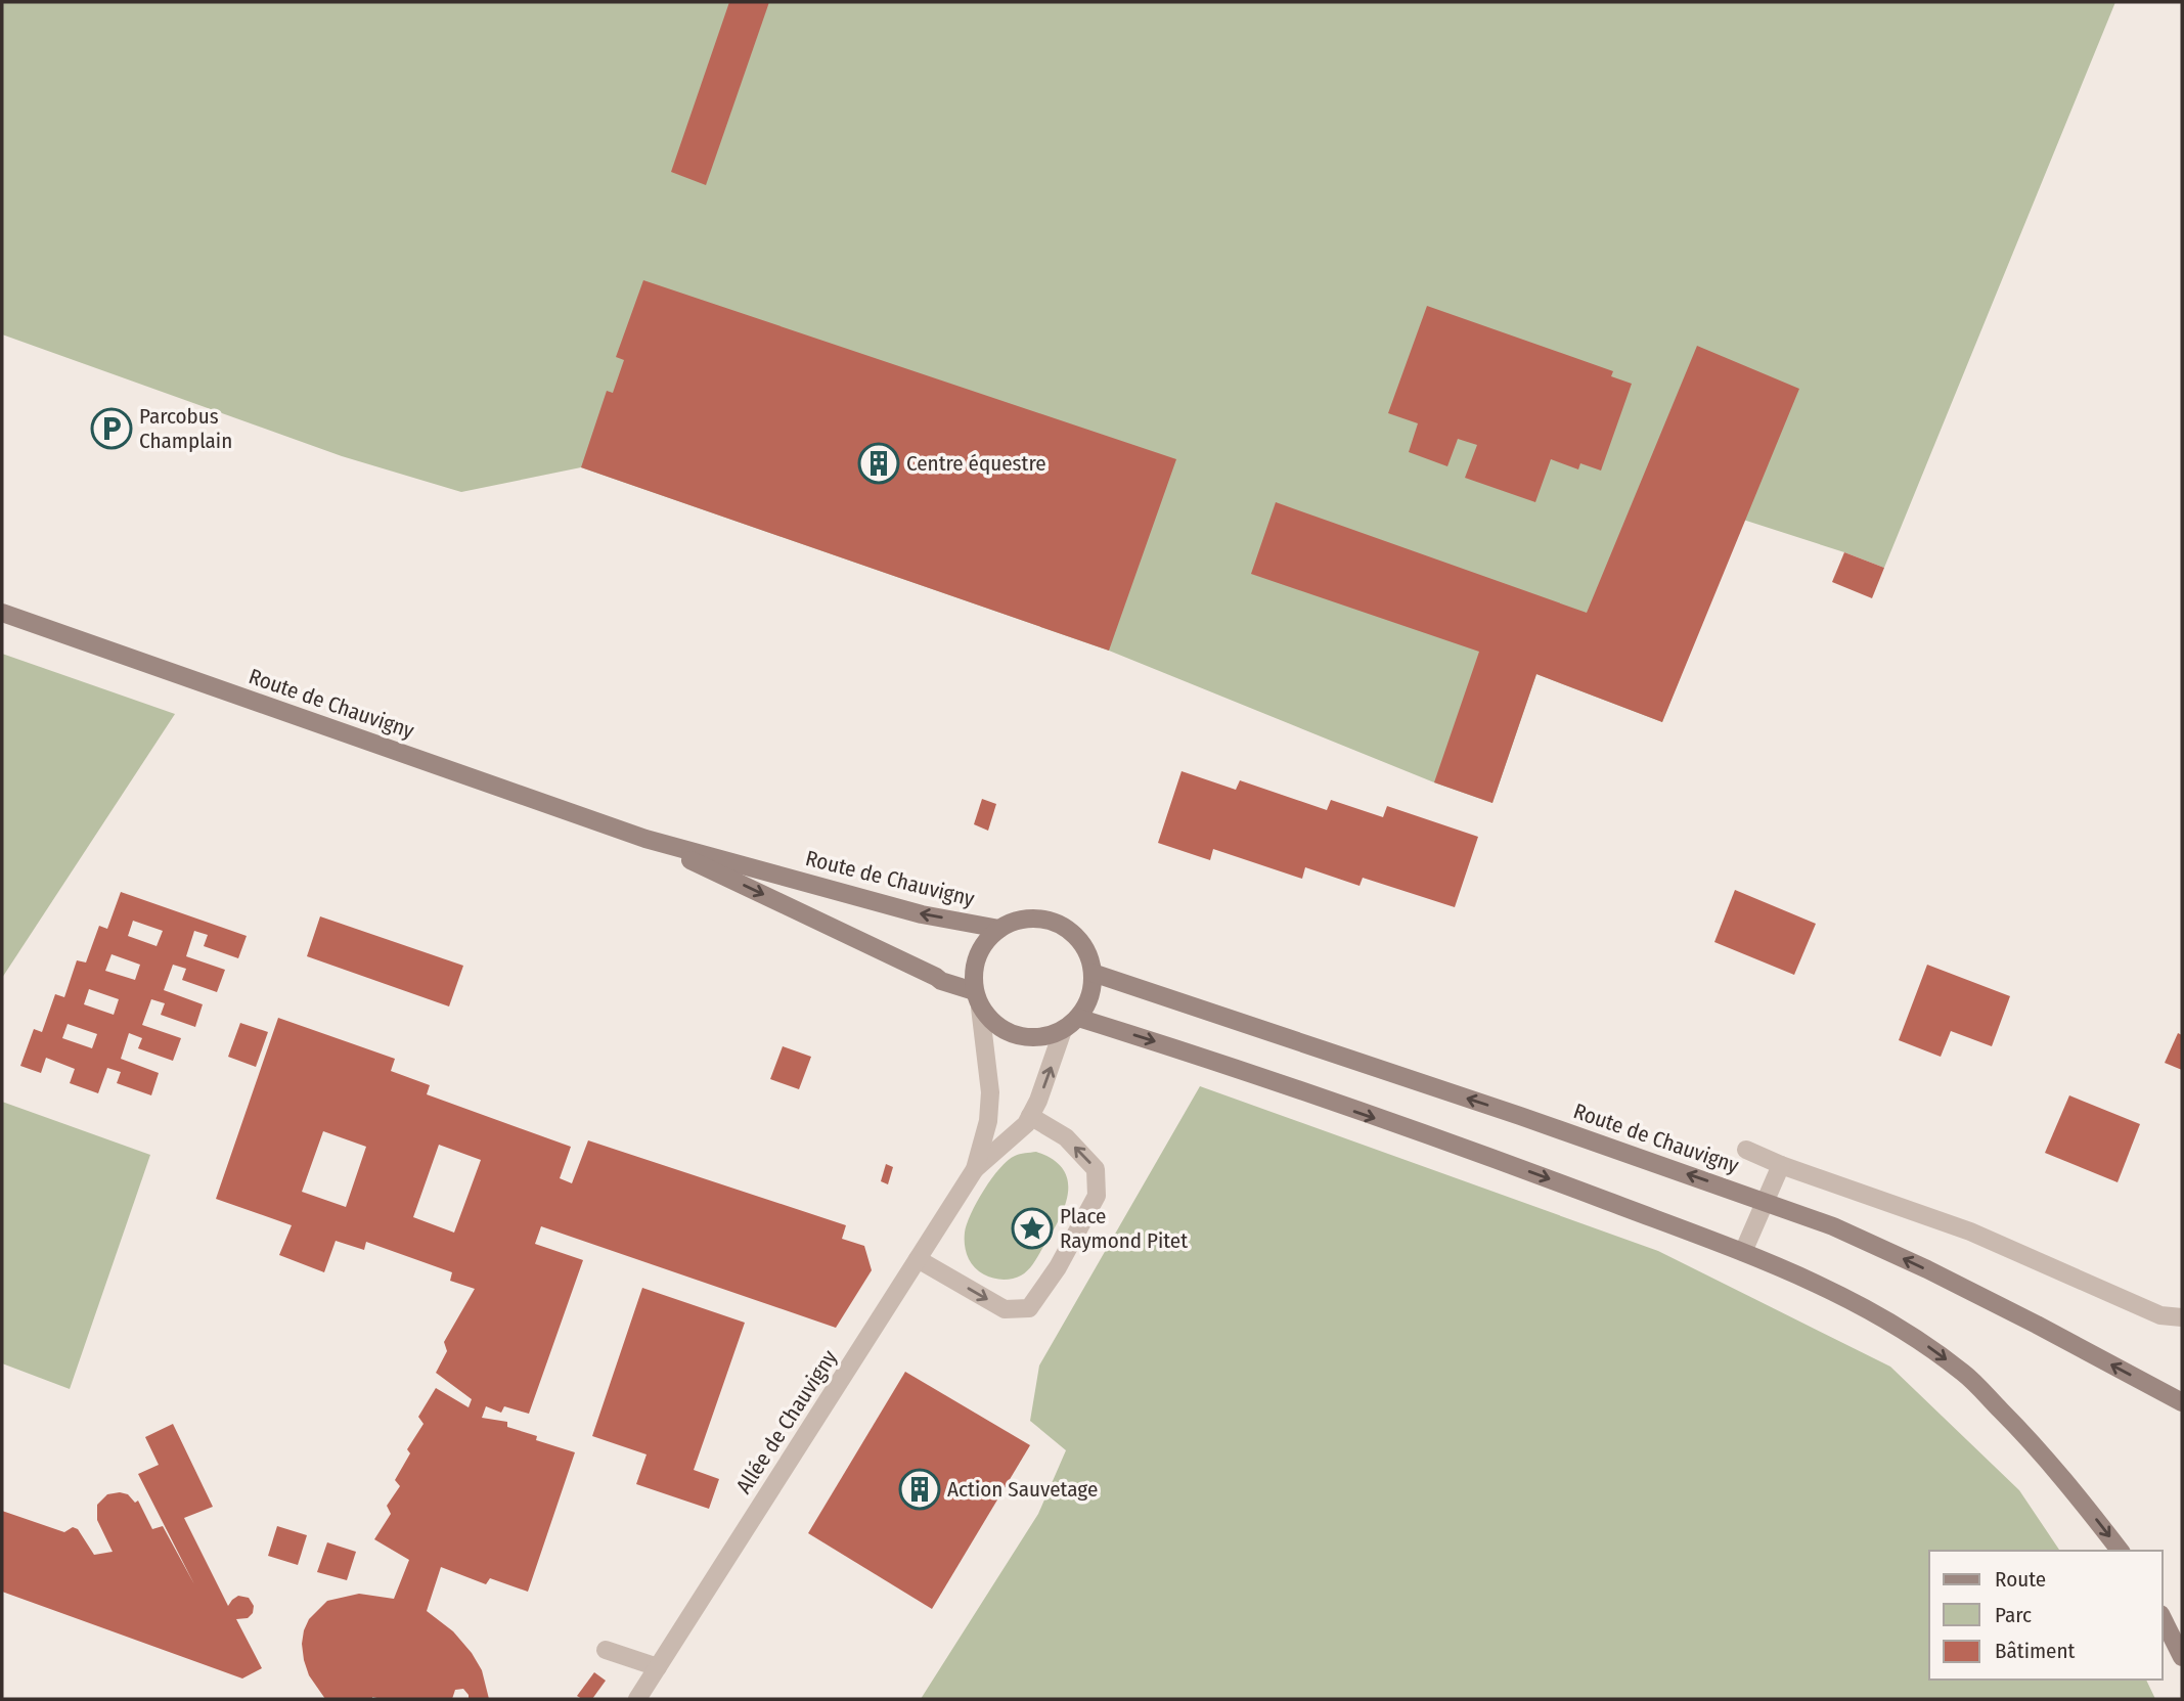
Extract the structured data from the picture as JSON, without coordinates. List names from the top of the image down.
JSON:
{
  "streets": {
    "main road": ["Route de Chauvigny"],
    "street": ["Allée de Chauvigny"]
  },
  "crossings": [
    ["Route de Chauvigny", "Allée de Chauvigny"]
  ],
  "places": {
    "parking": ["Parcobus Champlain"],
    "building": ["Centre équestre", "Action Sauvetage"],
    "place": ["Place Raymond Pitet"]
  },
  "legend": ["Route", "Parc", "Bâtiment"]
}
